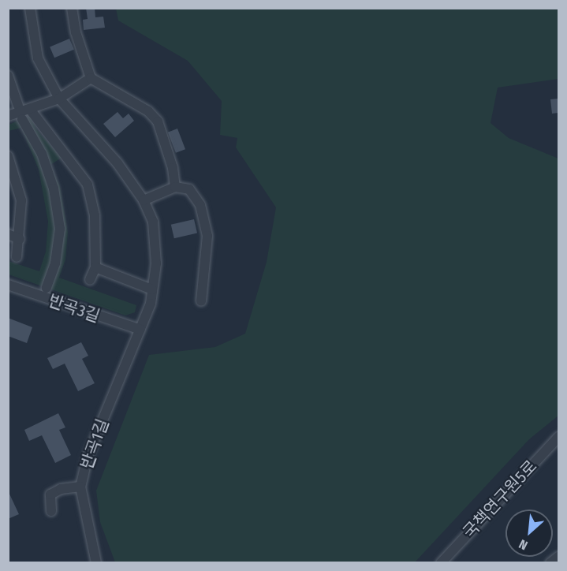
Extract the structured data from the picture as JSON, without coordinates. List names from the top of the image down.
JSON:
{
  "streets": {
    "street": ["반곡3길", "반곡1길", "국책연구원5로"]
  },
  "crossings": [
    ["반곡3길", "반곡1길"]
  ],
  "north": "bottom left"
}
